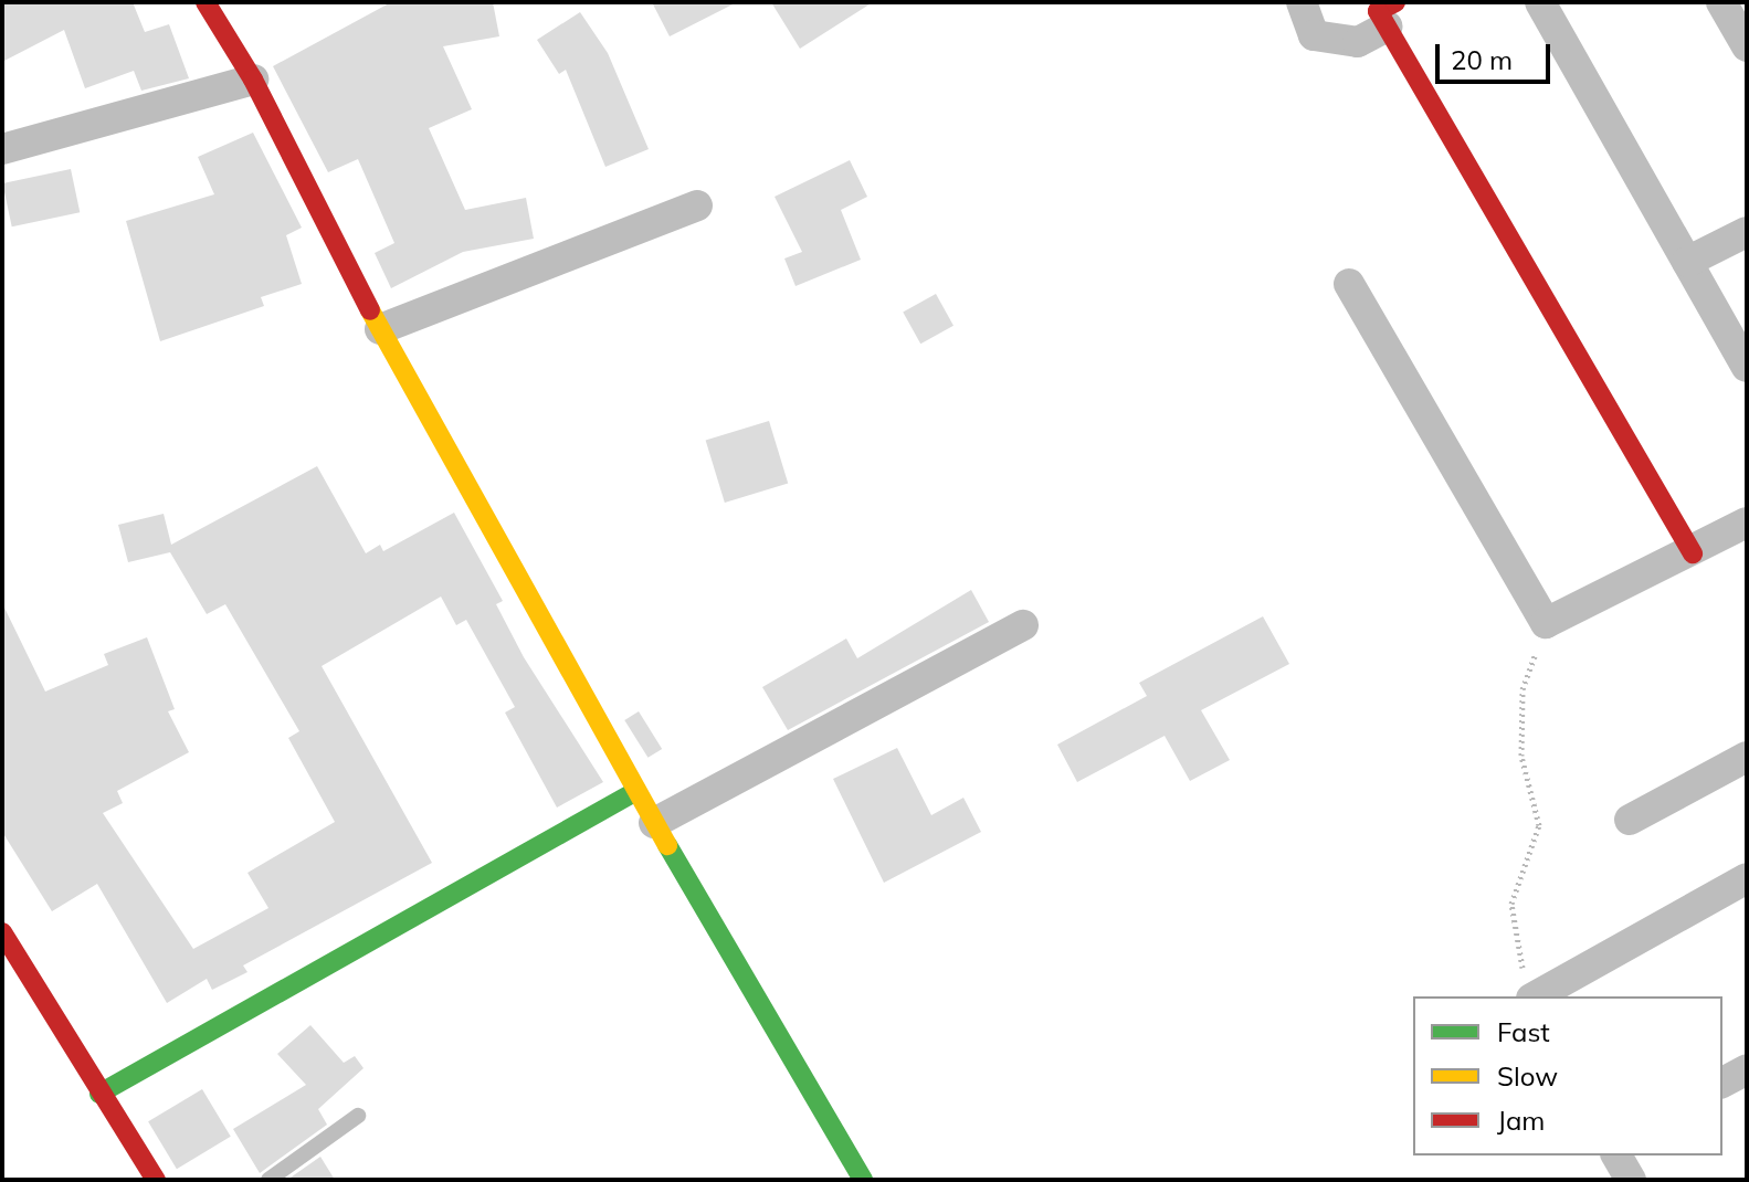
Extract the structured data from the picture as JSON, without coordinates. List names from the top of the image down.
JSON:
{
  "legend": ["Fast", "Slow", "Jam"],
  "scale_bar": "20 m"
}
